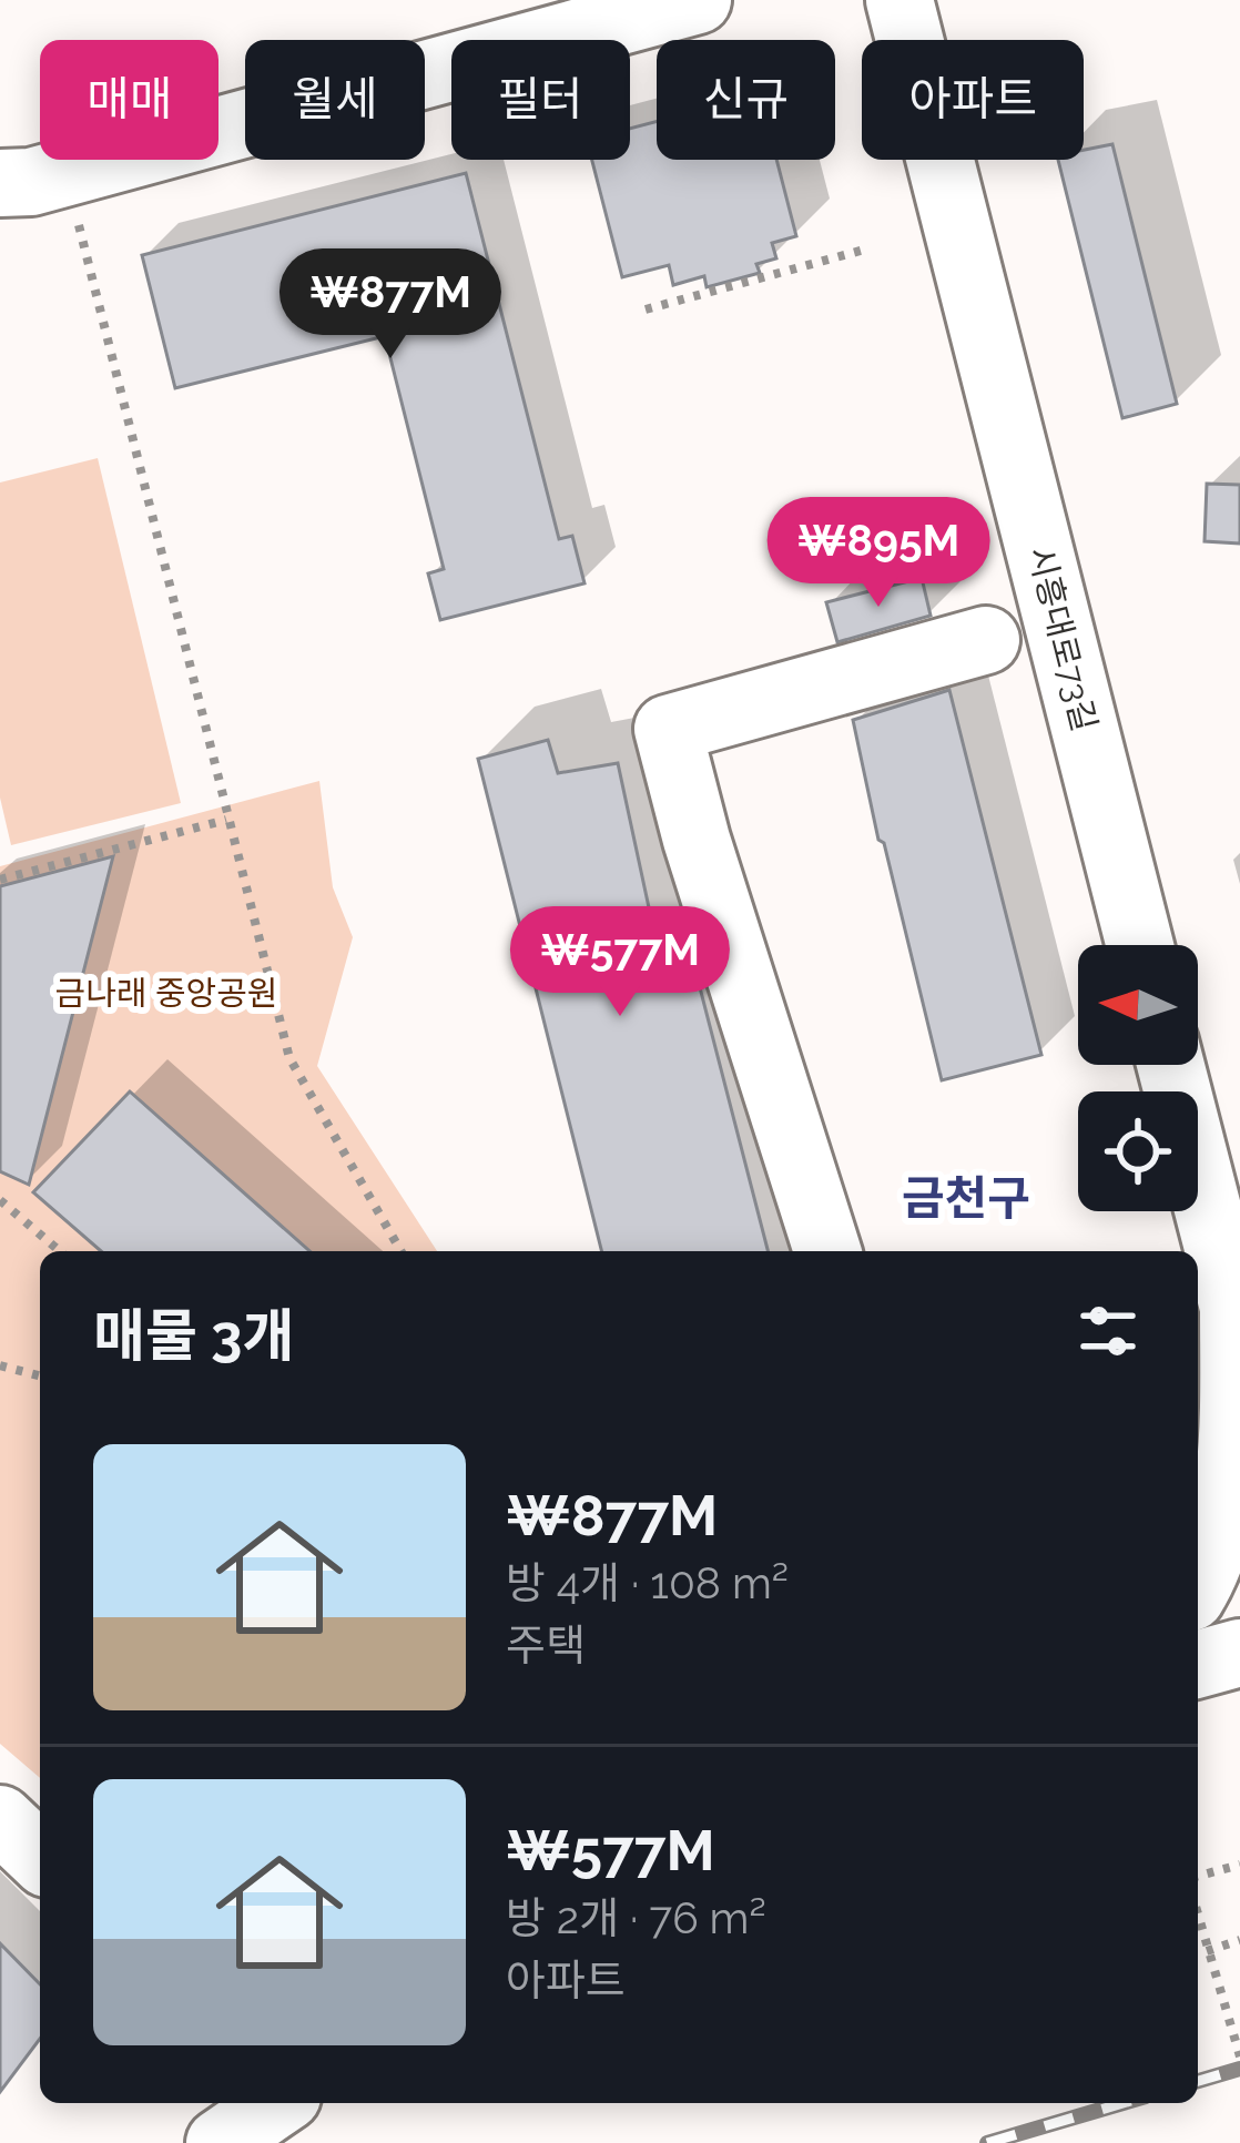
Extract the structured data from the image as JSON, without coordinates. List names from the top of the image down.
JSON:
{
  "streets": {
    "street": ["시흥대로73길"]
  },
  "districts": ["금천구"],
  "parks": ["금나래 중앙공원"],
  "north": "left",
  "page": {
    "chip": [
      "매매",
      "월세",
      "필터",
      "신규",
      "아파트"
    ],
    "price": ["₩877M", "₩895M", "₩577M"],
    "heading": "매물 3개",
    "list": [
      {
        "name": "₩877M",
        "note": "방 4개 · 108 m² · 주택"
      },
      {
        "name": "₩577M",
        "note": "방 2개 · 76 m² · 아파트"
      }
    ]
  }
}
